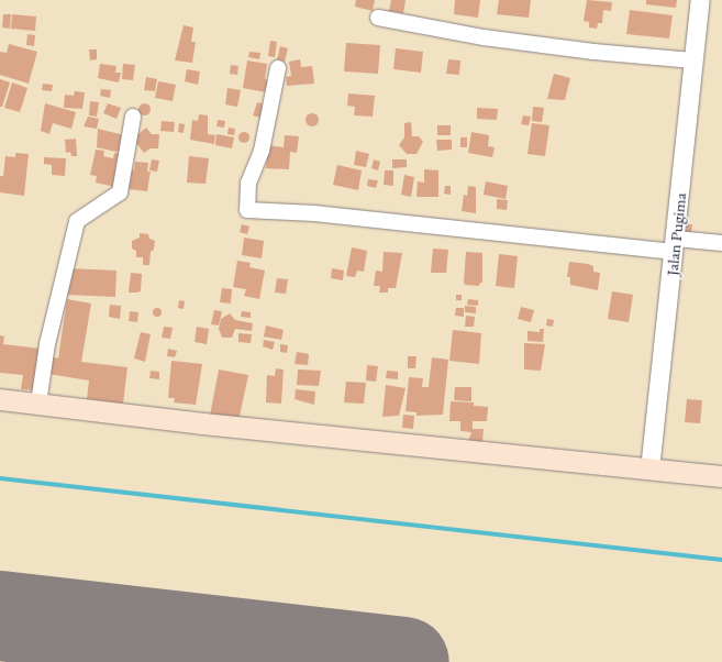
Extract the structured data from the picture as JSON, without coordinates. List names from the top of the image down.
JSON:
{
  "streets": {
    "street": ["Jalan Pugima"]
  }
}
